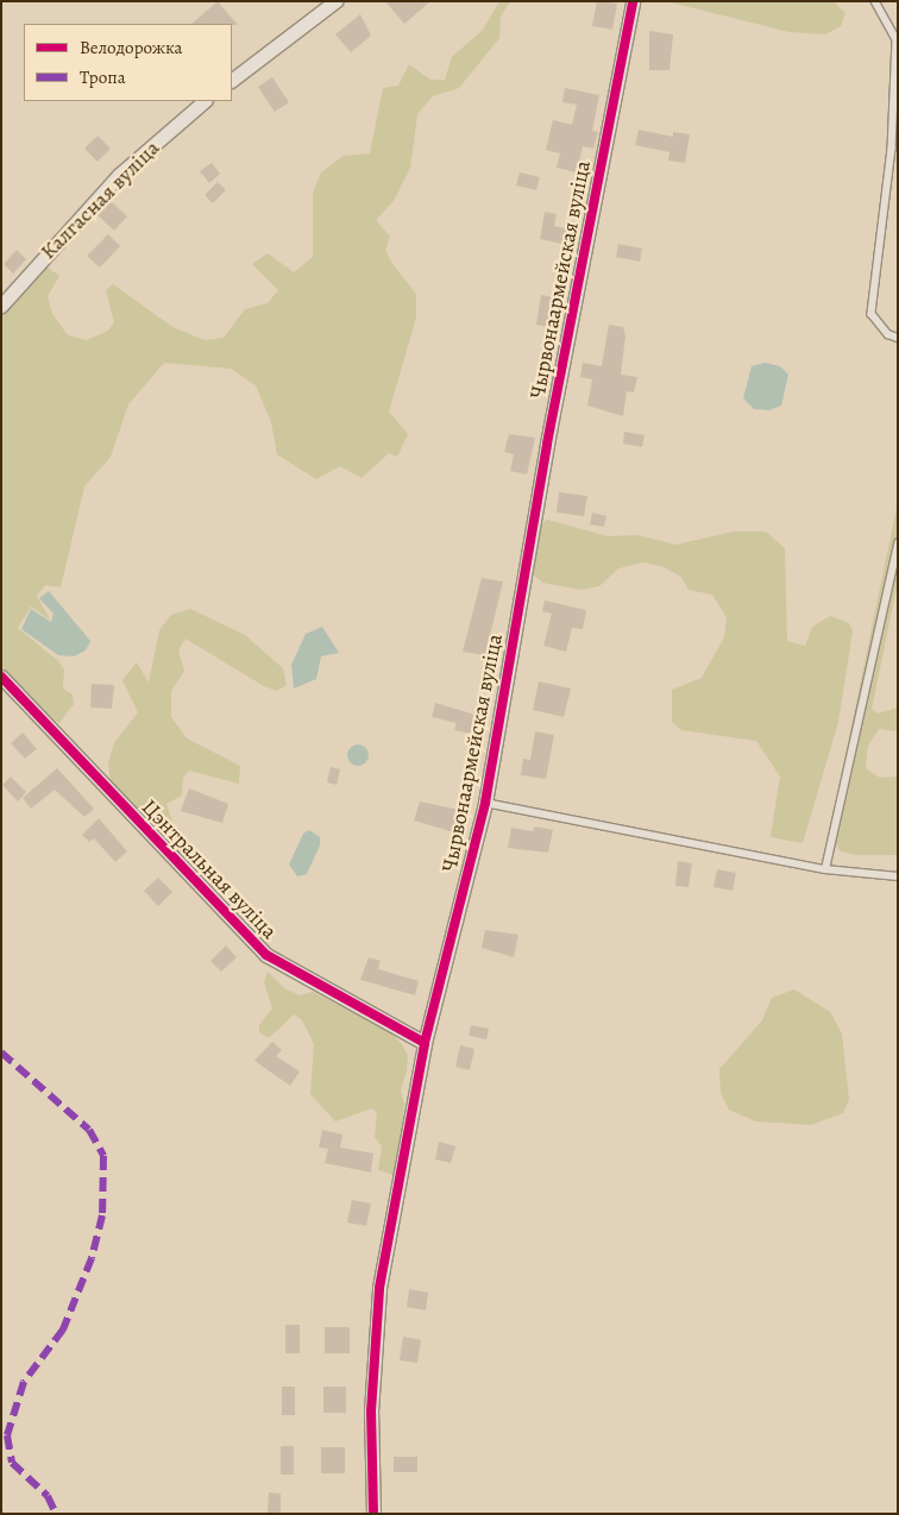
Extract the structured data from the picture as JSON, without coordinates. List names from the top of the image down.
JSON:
{
  "streets": {
    "street": ["Калгасная вуліца", "Чырвонаармейская вуліца", "Цэнтральная вуліца"]
  },
  "crossings": [
    ["Чырвонаармейская вуліца", "Цэнтральная вуліца"]
  ],
  "legend": ["Велодорожка", "Тропа"]
}
